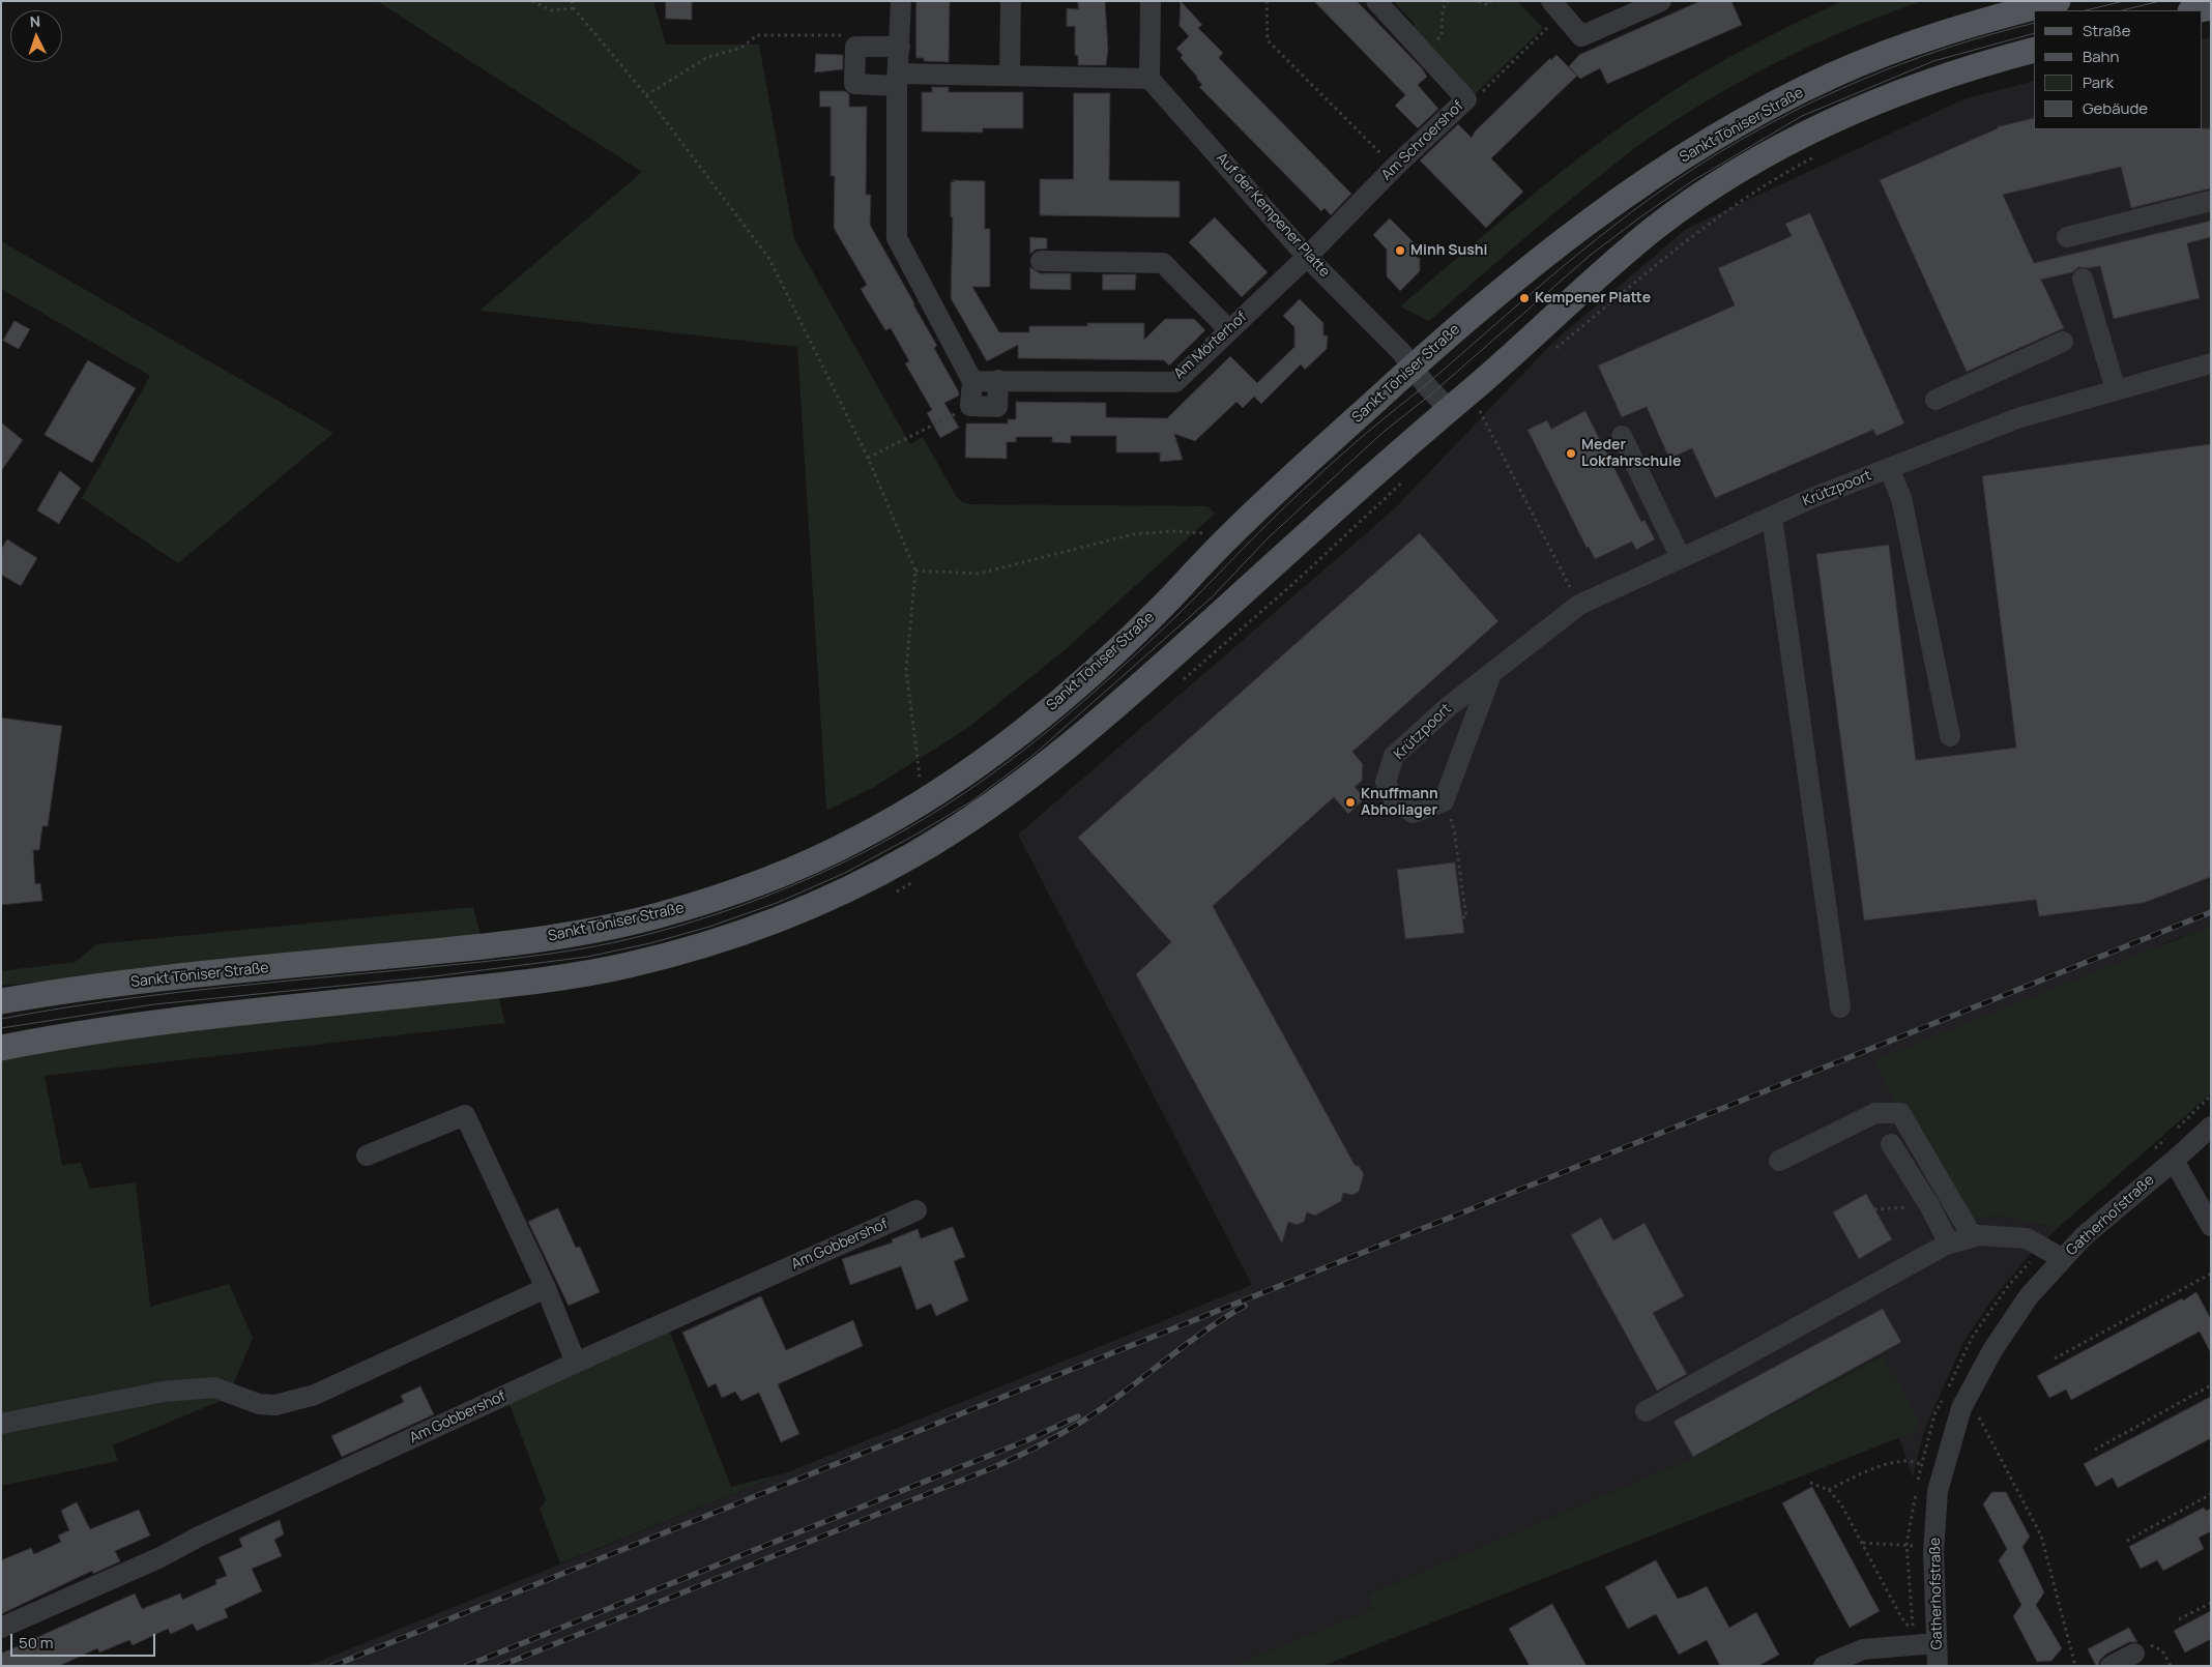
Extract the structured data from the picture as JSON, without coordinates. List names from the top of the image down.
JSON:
{
  "streets": {
    "main road": ["Sankt Töniser Straße"],
    "street": [
      "Am Schroershof",
      "Auf der Kempener Platte",
      "Am Mörterhof",
      "Krützpoort",
      "Gatherhofstraße",
      "Am Gobbershof"
    ]
  },
  "crossings": [
    ["Sankt Töniser Straße", "Auf der Kempener Platte"],
    ["Am Schroershof", "Auf der Kempener Platte"],
    ["Am Schroershof", "Am Mörterhof"],
    ["Auf der Kempener Platte", "Am Mörterhof"]
  ],
  "places": [
    "Minh Sushi",
    "Kempener Platte",
    "Meder Lokfahrschule",
    "Knuffmann Abhollager"
  ],
  "legend": [
    "Straße",
    "Bahn",
    "Park",
    "Gebäude"
  ],
  "scale_bar": "50 m",
  "north": "top"
}
